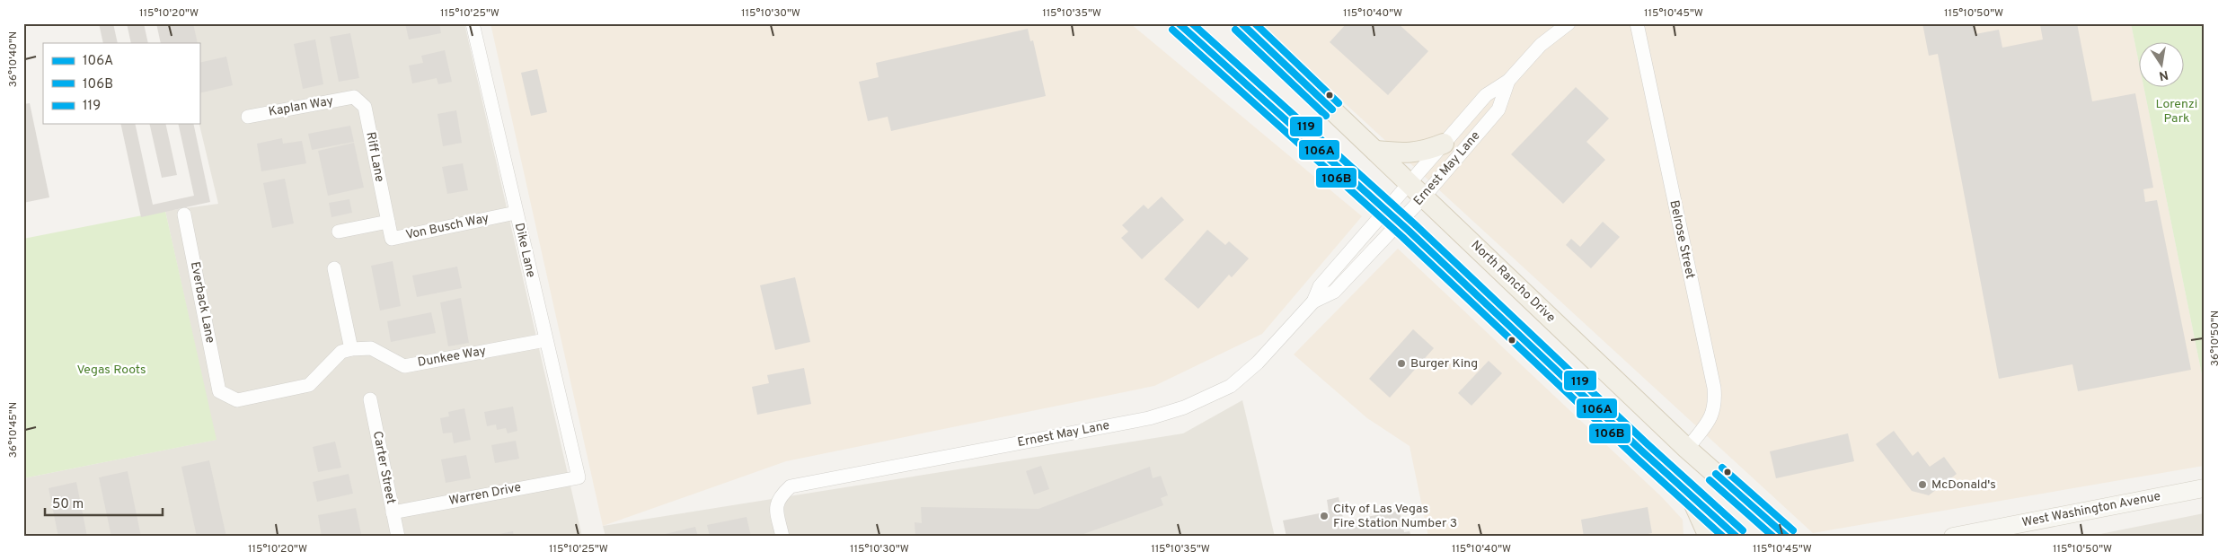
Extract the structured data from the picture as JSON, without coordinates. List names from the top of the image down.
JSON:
{
  "streets": {
    "main road": ["North Rancho Drive", "West Washington Avenue"],
    "street": [
      "Kaplan Way",
      "Riff Lane",
      "Ernest May Lane",
      "Von Busch Way",
      "Belrose Street",
      "Dike Lane",
      "Everback Lane",
      "Dunkee Way",
      "Carter Street",
      "Warren Drive"
    ]
  },
  "crossings": [
    ["Kaplan Way", "Riff Lane"],
    ["Riff Lane", "Von Busch Way"],
    ["Ernest May Lane", "North Rancho Drive"],
    ["Von Busch Way", "Dike Lane"],
    ["Belrose Street", "North Rancho Drive"],
    ["Dike Lane", "Dunkee Way"],
    ["Dike Lane", "Warren Drive"],
    ["Everback Lane", "Dunkee Way"],
    ["Carter Street", "Warren Drive"]
  ],
  "parks": ["Lorenzi Park", "Vegas Roots"],
  "places": ["Burger King", "McDonald's", "City of Las Vegas Fire Station Number 3"],
  "lines": ["transit line 106A", "transit line 119", "transit line 106B"],
  "legend": ["106A", "106B", "119"],
  "scale_bar": "50 m",
  "north": "bottom",
  "coordinates": [
    "115°10'20\"W",
    "115°10'25\"W",
    "115°10'30\"W",
    "115°10'35\"W",
    "115°10'40\"W",
    "115°10'45\"W",
    "115°10'50\"W",
    "36°10'40\"N",
    "36°10'50\"N",
    "36°10'45\"N"
  ]
}
